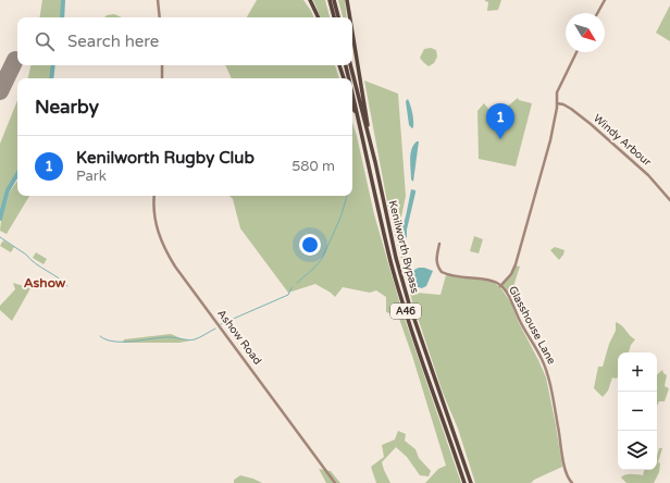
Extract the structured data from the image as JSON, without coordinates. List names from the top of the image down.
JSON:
{
  "streets": {
    "highway": ["Kenilworth Bypass", "A46"],
    "street": ["Windy Arbour", "Glasshouse Lane", "Ashow Road"]
  },
  "crossings": [
    ["Windy Arbour", "Glasshouse Lane"]
  ],
  "districts": ["Ashow"],
  "north": "bottom right",
  "page": {
    "search": "Search here",
    "heading": "Nearby",
    "pins": "1",
    "list": [
      {
        "mark": "1",
        "name": "Kenilworth Rugby Club",
        "note": "Park",
        "value": "580 m"
      }
    ],
    "map_buttons": ["+", "−"]
  }
}
